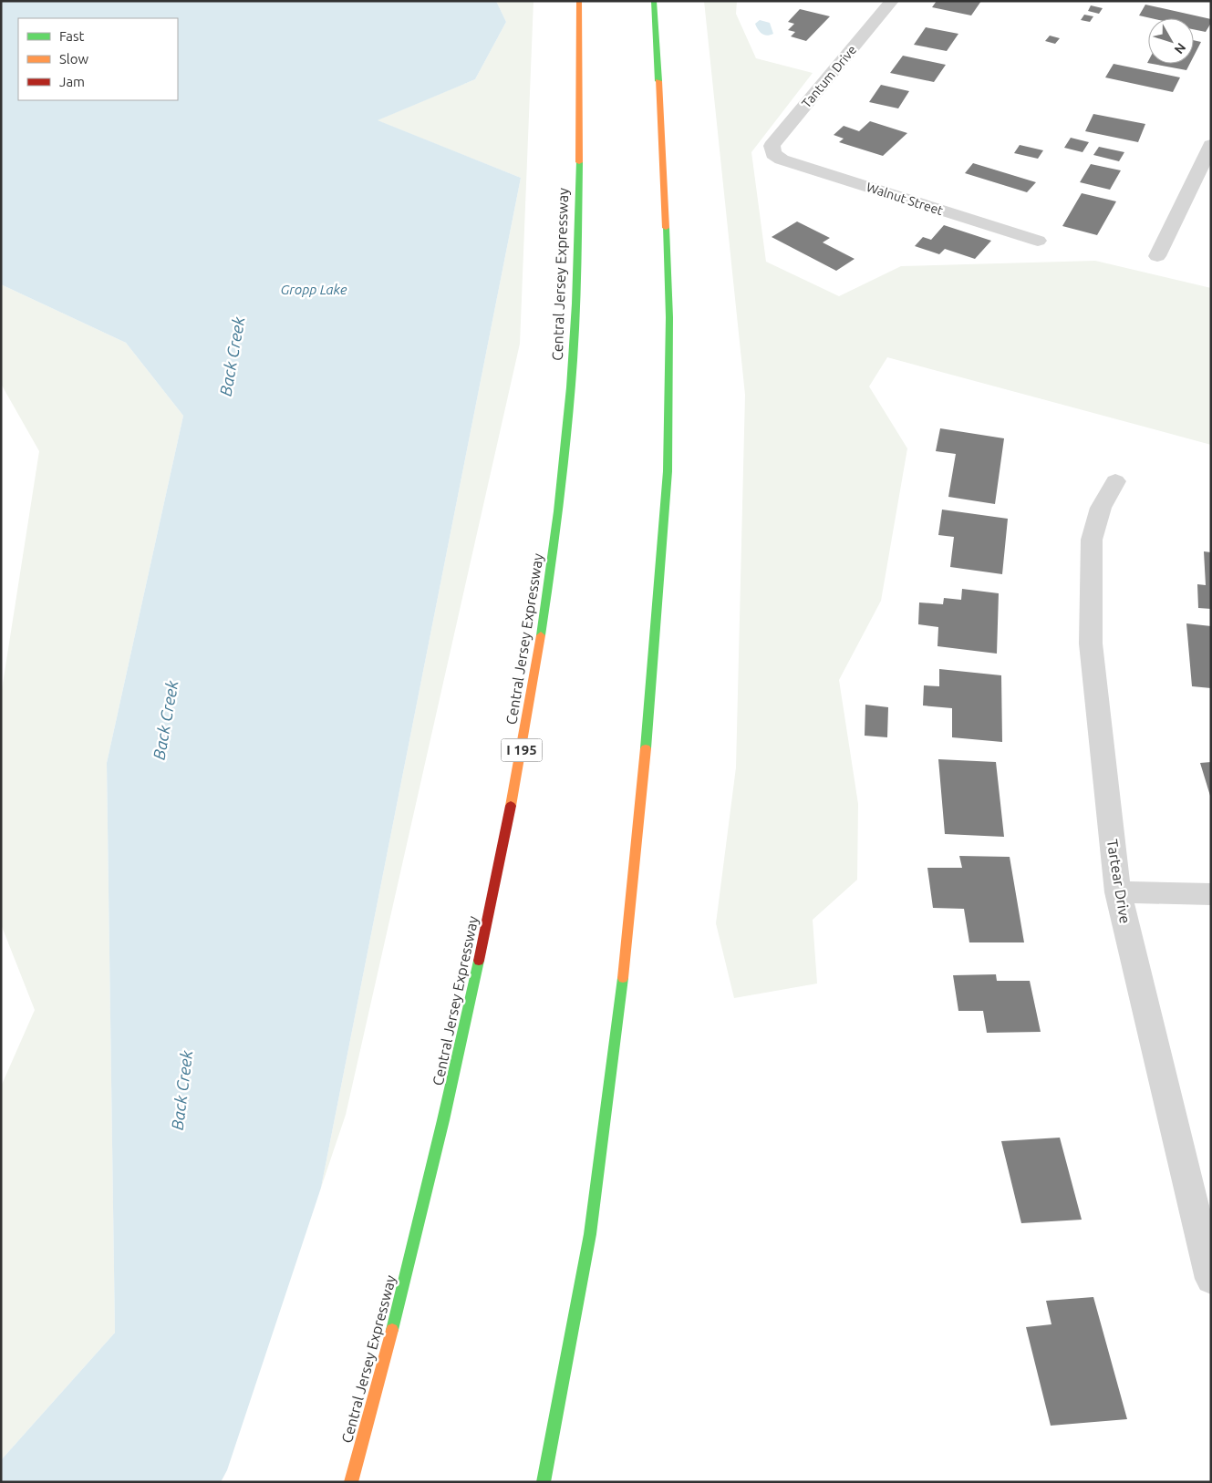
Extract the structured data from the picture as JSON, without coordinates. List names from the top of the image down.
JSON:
{
  "streets": {
    "highway": ["Central Jersey Expressway", "I 195"],
    "street": ["Tantum Drive", "Walnut Street", "Tartear Drive"]
  },
  "crossings": [
    ["Tantum Drive", "Walnut Street"]
  ],
  "water": ["Gropp Lake", "Back Creek"],
  "legend": ["Fast", "Slow", "Jam"],
  "north": "bottom right"
}
